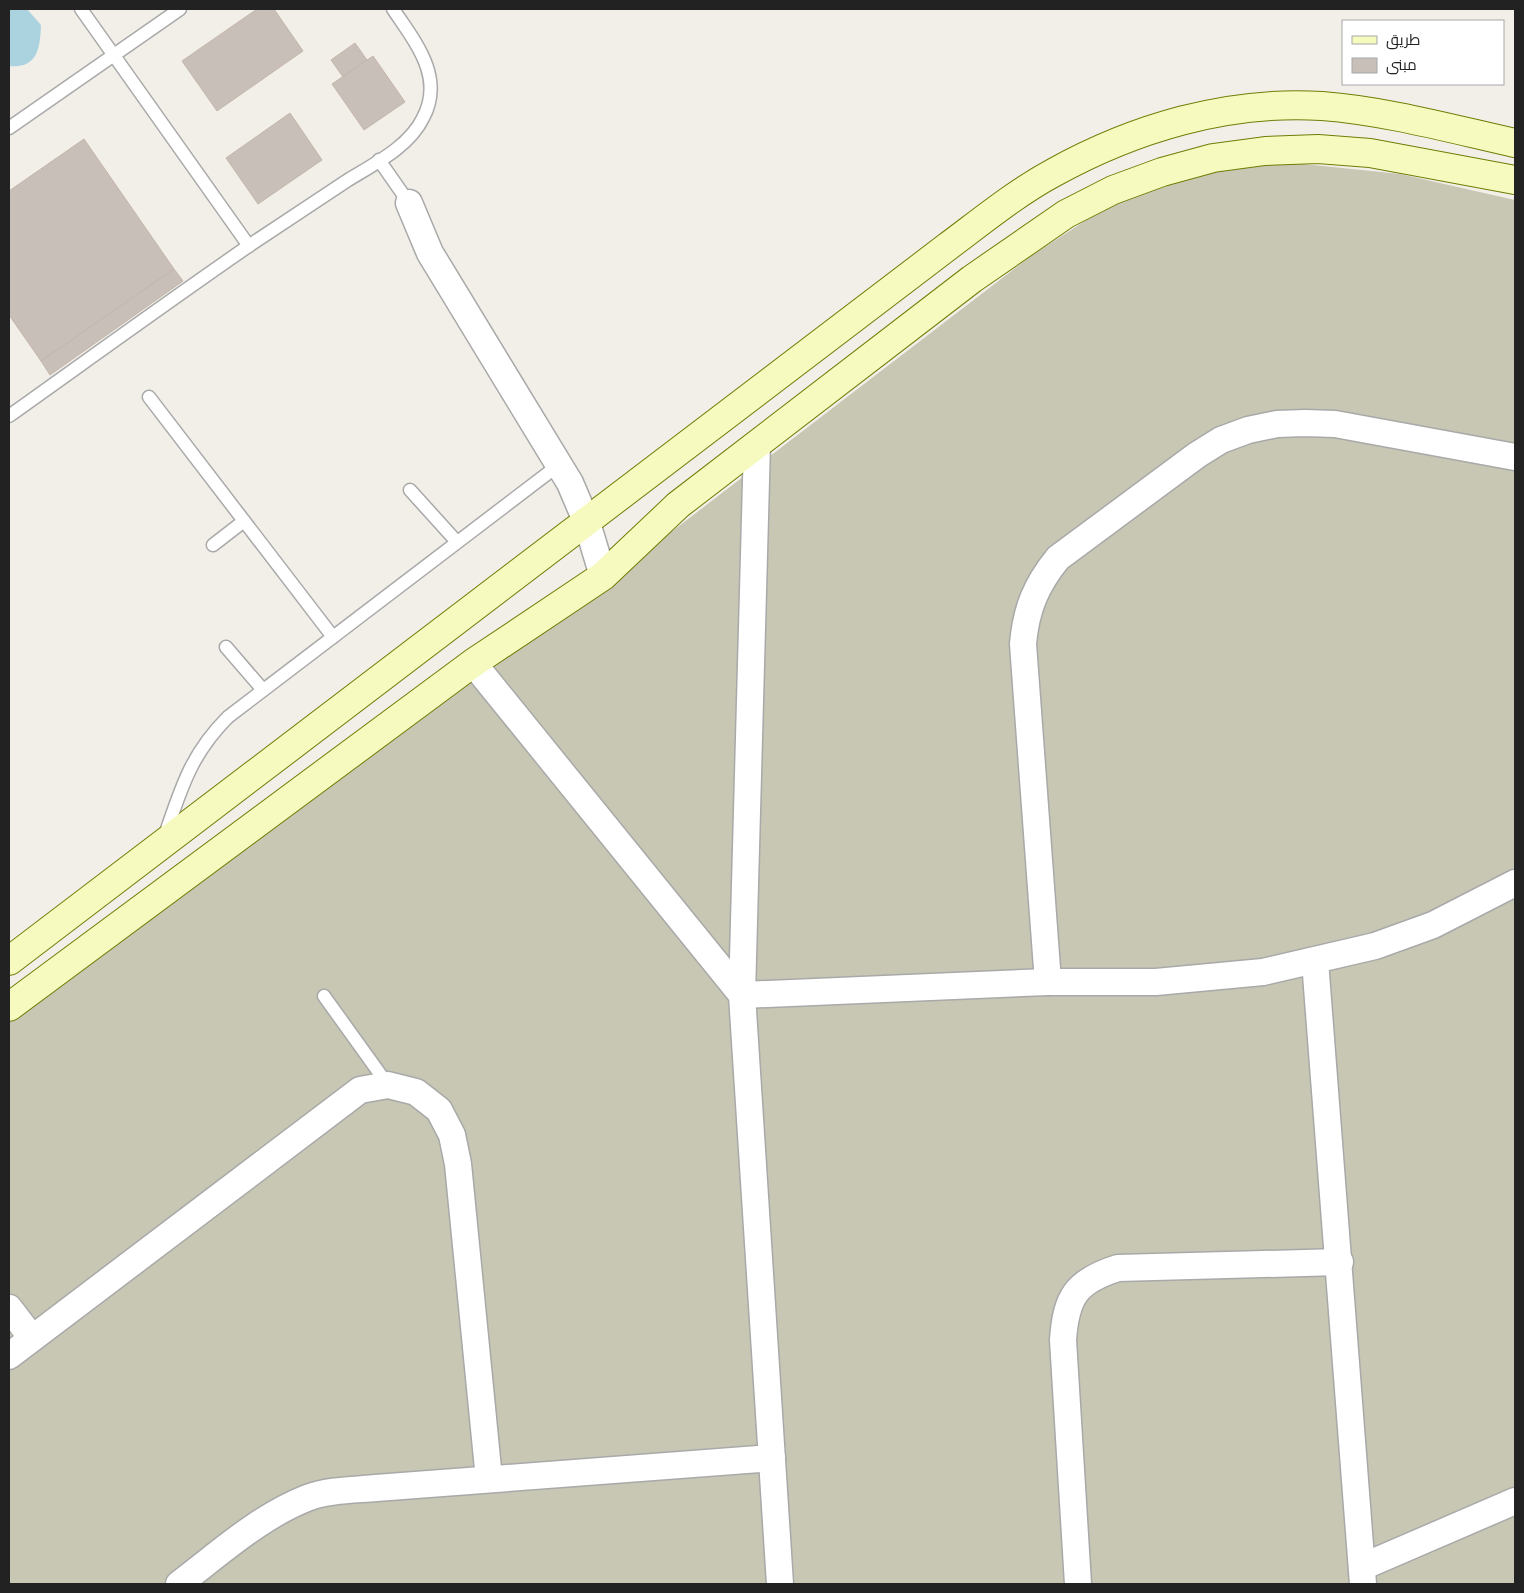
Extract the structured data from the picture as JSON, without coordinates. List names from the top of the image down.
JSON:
{
  "legend": ["طريق", "مبنى"]
}
